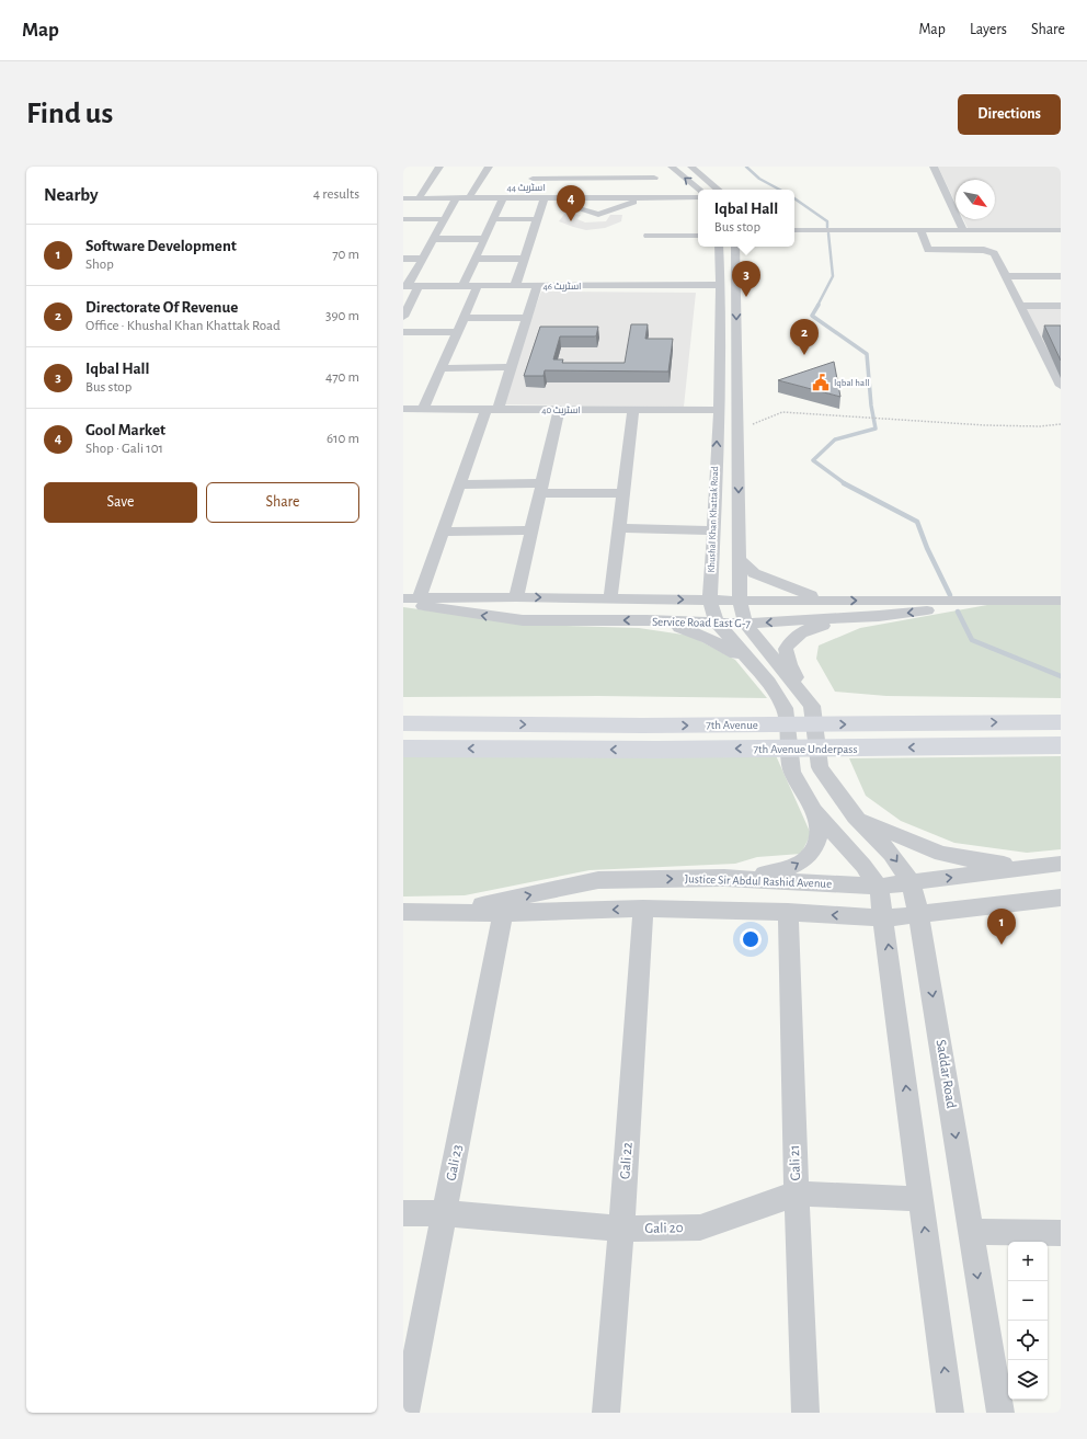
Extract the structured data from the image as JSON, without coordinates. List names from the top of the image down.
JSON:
{
  "streets": {
    "main road": ["7th Avenue", "7th Avenue Underpass"],
    "street": [
      "اسٹریٹ 44",
      "اسٹریٹ 46",
      "اسٹریٹ 40",
      "Khushal Khan Khattak Road",
      "Service Road East G-7",
      "Justice Sir Abdul Rashid Avenue",
      "Saddar Road",
      "Gali 22",
      "Gali 23",
      "Gali 21",
      "Gali 20"
    ]
  },
  "crossings": [
    ["اسٹریٹ 46", "Khushal Khan Khattak Road"],
    ["اسٹریٹ 40", "Khushal Khan Khattak Road"],
    ["Khushal Khan Khattak Road", "Service Road East G-7"],
    ["Khushal Khan Khattak Road", "Saddar Road"],
    ["Justice Sir Abdul Rashid Avenue", "Saddar Road"],
    ["Justice Sir Abdul Rashid Avenue", "Gali 22"],
    ["Justice Sir Abdul Rashid Avenue", "Gali 23"],
    ["Justice Sir Abdul Rashid Avenue", "Gali 21"],
    ["Gali 22", "Gali 20"],
    ["Gali 23", "Gali 20"],
    ["Gali 21", "Gali 20"]
  ],
  "one_way": ["7th Avenue", "7th Avenue Underpass"],
  "places": {
    "public building": ["Iqbal hall"]
  },
  "north": "bottom right",
  "page": {
    "header": "Map",
    "nav": ["Map", "Layers", "Share"],
    "buttons": [
      "Directions",
      ["Save", "Share"]
    ],
    "title": "Find us",
    "heading": ["Nearby", "4 results"],
    "pins": [
      "4",
      "3",
      "2",
      "1"
    ],
    "popup": ["Iqbal Hall", "Bus stop"],
    "list": [
      {
        "mark": "1",
        "name": "Software Development",
        "note": "Shop",
        "value": "70 m"
      },
      {
        "mark": "2",
        "name": "Directorate Of Revenue",
        "note": "Office · Khushal Khan Khattak Road",
        "value": "390 m"
      },
      {
        "mark": "3",
        "name": "Iqbal Hall",
        "note": "Bus stop",
        "value": "470 m"
      },
      {
        "mark": "4",
        "name": "Gool Market",
        "note": "Shop · Gali 101",
        "value": "610 m"
      }
    ],
    "map_buttons": ["+", "−"]
  }
}
